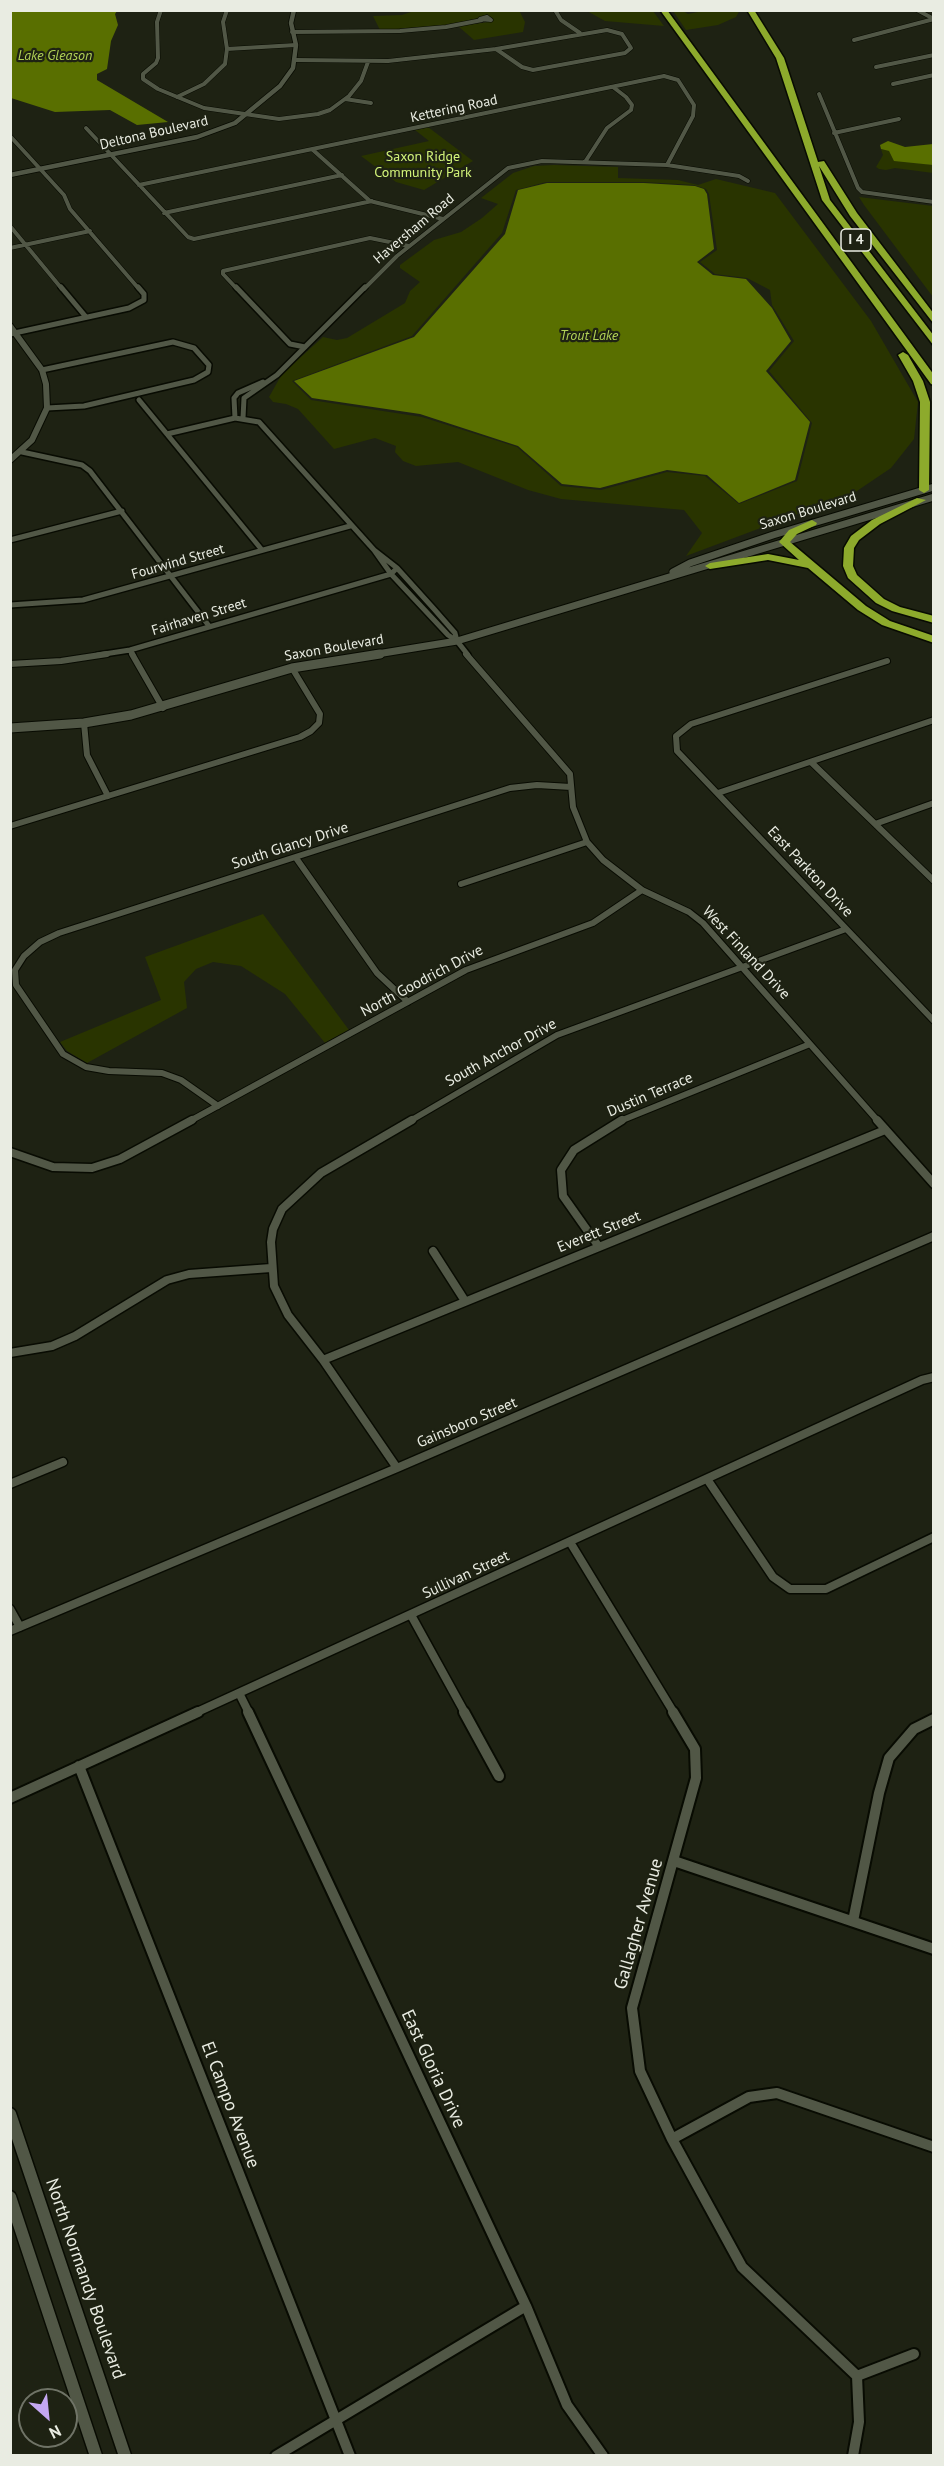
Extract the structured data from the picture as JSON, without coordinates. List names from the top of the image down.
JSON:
{
  "streets": {
    "highway": ["I 4"],
    "main road": ["Saxon Boulevard"],
    "street": [
      "Kettering Road",
      "Deltona Boulevard",
      "Haversham Road",
      "Fourwind Street",
      "Fairhaven Street",
      "South Glancy Drive",
      "East Parkton Drive",
      "West Finland Drive",
      "North Goodrich Drive",
      "South Anchor Drive",
      "Dustin Terrace",
      "Everett Street",
      "Gainsboro Street",
      "Sullivan Street",
      "Gallagher Avenue",
      "East Gloria Drive",
      "El Campo Avenue",
      "North Normandy Boulevard"
    ]
  },
  "crossings": [
    ["Kettering Road", "Haversham Road"],
    ["Haversham Road", "West Finland Drive"],
    ["Saxon Boulevard", "West Finland Drive"],
    ["Fourwind Street", "West Finland Drive"],
    ["Fairhaven Street", "West Finland Drive"],
    ["South Glancy Drive", "West Finland Drive"],
    ["South Glancy Drive", "North Goodrich Drive"],
    ["East Parkton Drive", "South Anchor Drive"],
    ["West Finland Drive", "North Goodrich Drive"],
    ["West Finland Drive", "South Anchor Drive"],
    ["West Finland Drive", "Dustin Terrace"],
    ["West Finland Drive", "Everett Street"],
    ["Dustin Terrace", "Everett Street"],
    ["Sullivan Street", "Gallagher Avenue"],
    ["Sullivan Street", "East Gloria Drive"],
    ["Sullivan Street", "El Campo Avenue"]
  ],
  "water": ["Lake Gleason", "Trout Lake"],
  "parks": ["Saxon Ridge Community Park"],
  "north": "bottom right"
}
